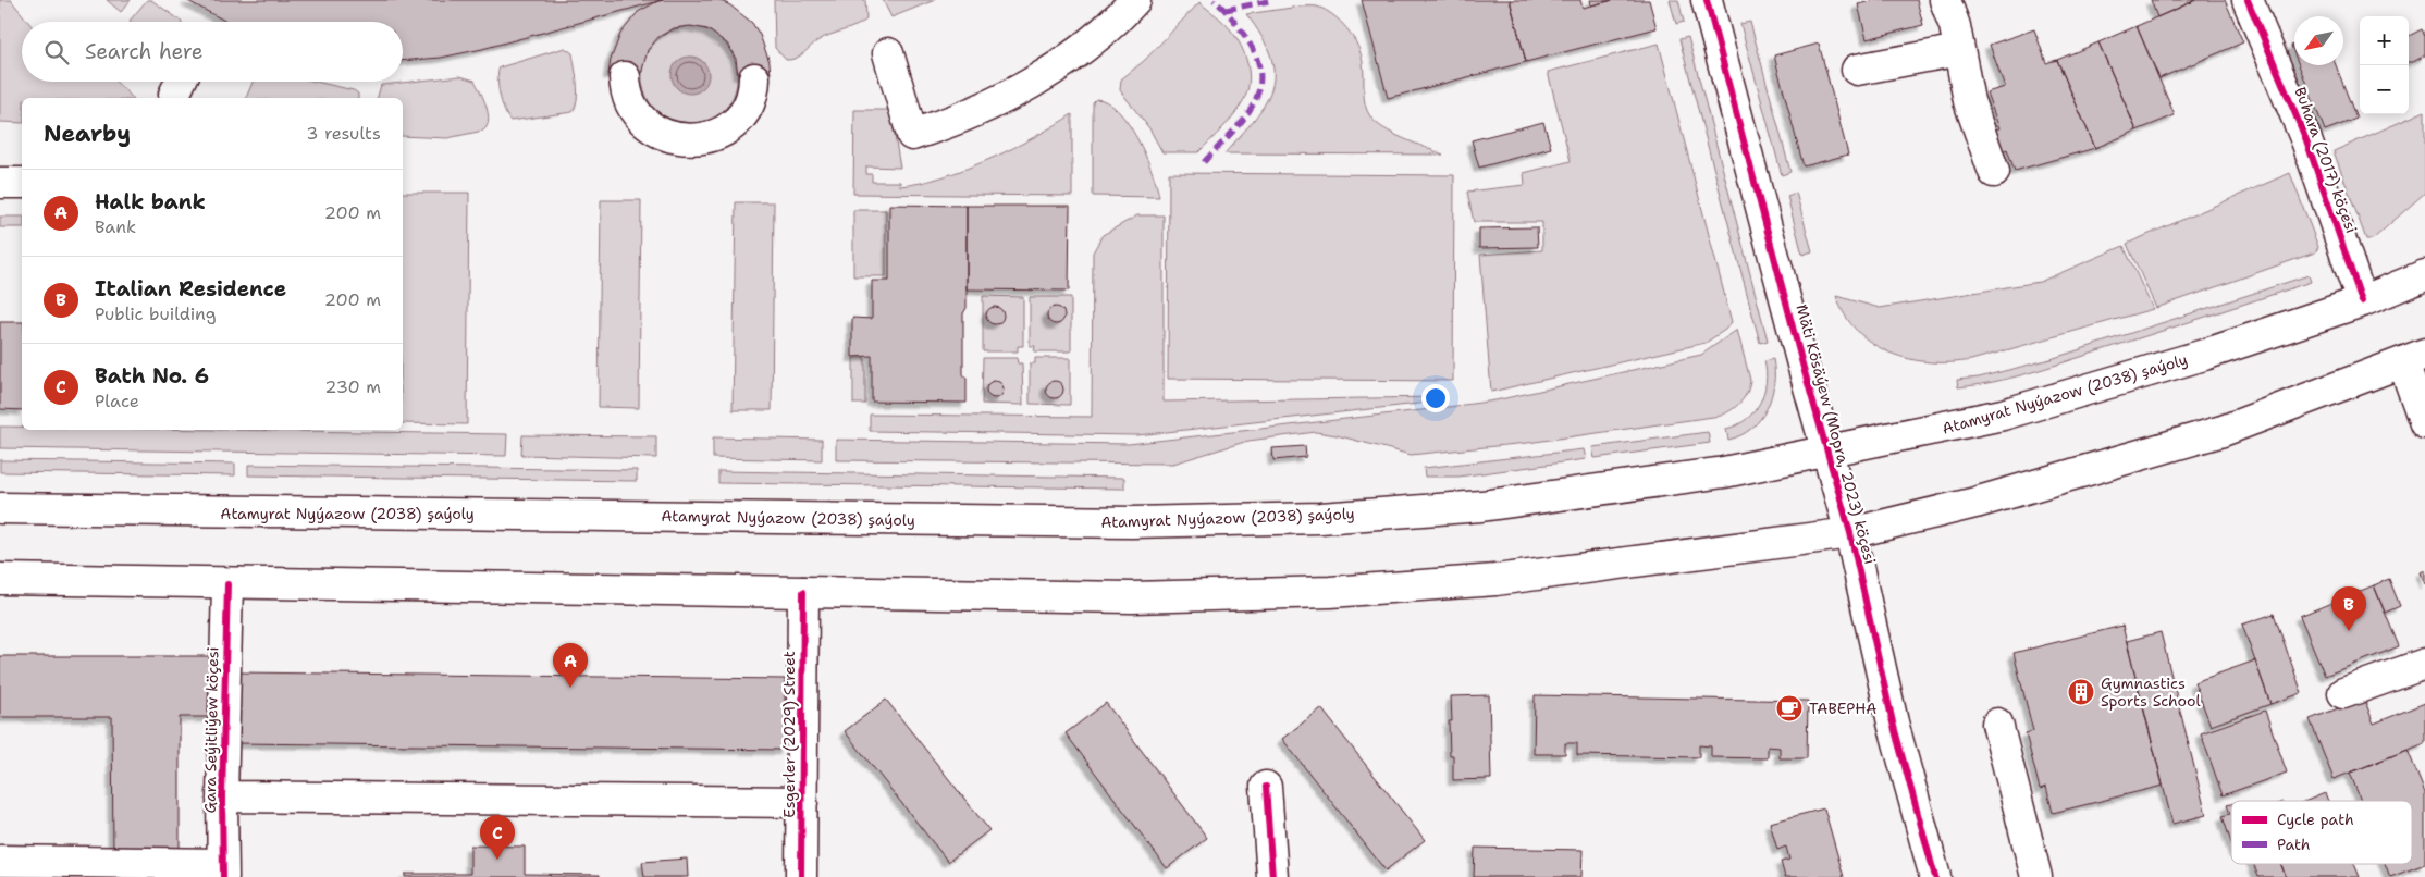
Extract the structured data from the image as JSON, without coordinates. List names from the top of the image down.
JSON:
{
  "streets": {
    "main road": [
      "Buhara (2017) köçesi",
      "Atamyrat Nyýazow (2038) şaýoly",
      "Mäti Kösäýew (Mopra, 2023) köçesi",
      "Gara Seýitliýew köçesi",
      "Esgerler (2029) Street"
    ]
  },
  "crossings": [
    ["Buhara (2017) köçesi", "Atamyrat Nyýazow (2038) şaýoly"],
    ["Atamyrat Nyýazow (2038) şaýoly", "Mäti Kösäýew (Mopra, 2023) köçesi"]
  ],
  "places": {
    "building": ["Gymnastics Sports School"],
    "cafe": ["ТАВЕРНА"]
  },
  "legend": ["Cycle path", "Path"],
  "north": "bottom left",
  "page": {
    "map_buttons": ["+", "−"],
    "search": "Search here",
    "heading": ["Nearby", "3 results"],
    "list": [
      {
        "mark": "A",
        "name": "Halk bank",
        "note": "Bank",
        "value": "200 m"
      },
      {
        "mark": "B",
        "name": "Italian Residence",
        "note": "Public building",
        "value": "200 m"
      },
      {
        "mark": "C",
        "name": "Bath No. 6",
        "note": "Place",
        "value": "230 m"
      }
    ],
    "pins": ["B", "A", "C"]
  }
}
